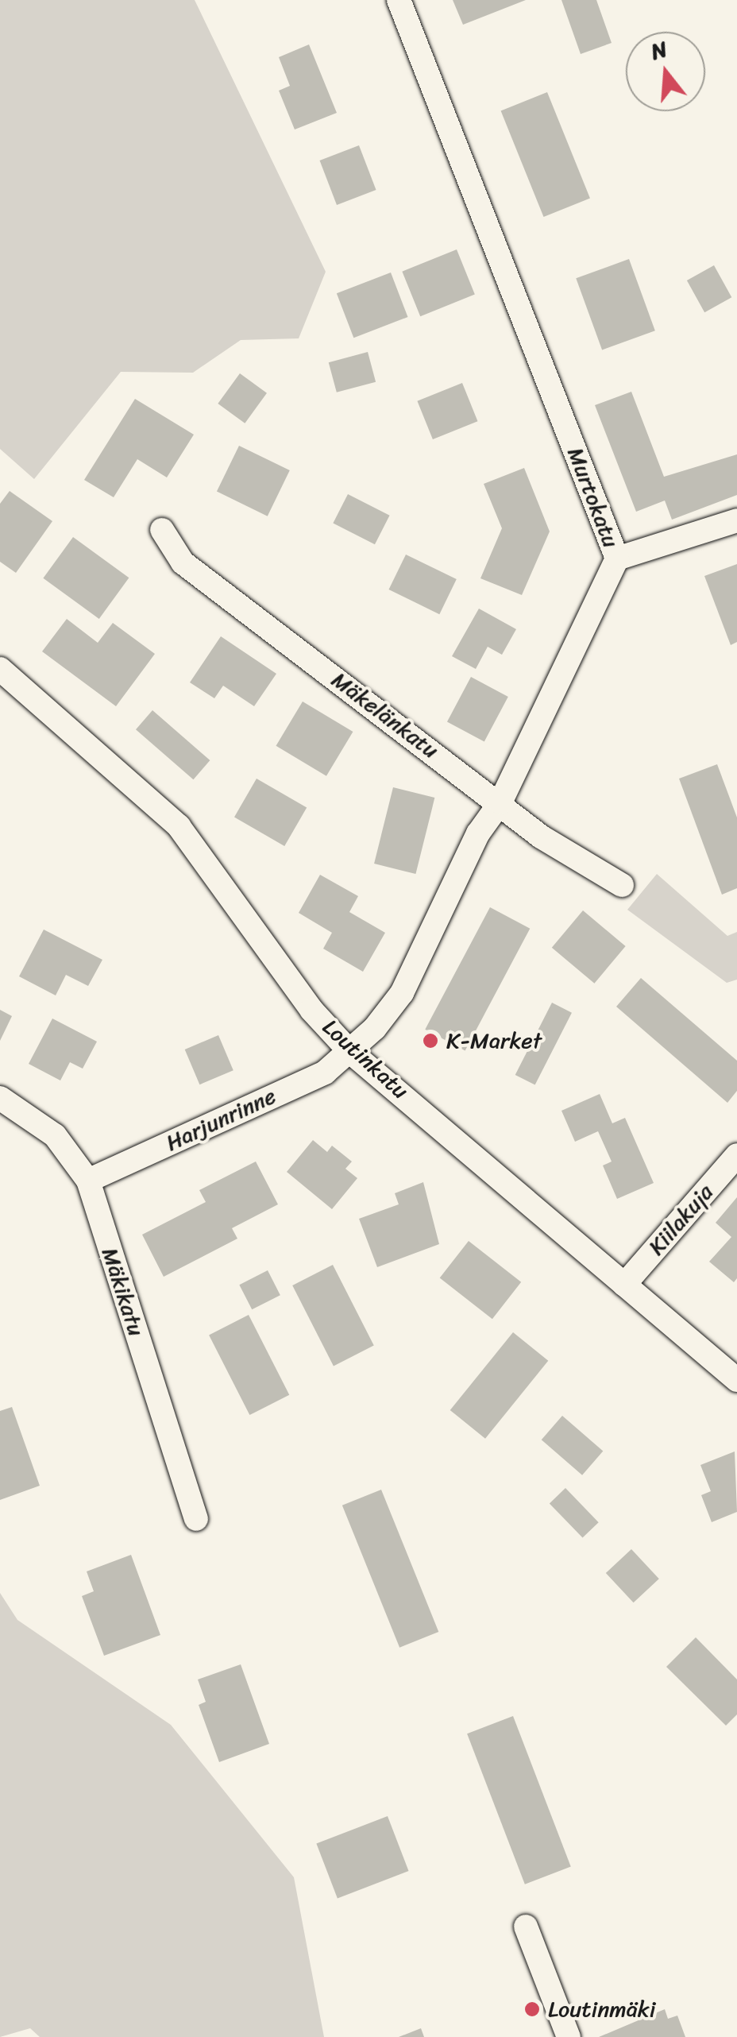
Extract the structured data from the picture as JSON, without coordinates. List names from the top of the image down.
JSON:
{
  "streets": {
    "street": [
      "Murtokatu",
      "Mäkelänkatu",
      "Loutinkatu",
      "Harjunrinne",
      "Kiilakuja",
      "Mäkikatu"
    ]
  },
  "crossings": [
    ["Murtokatu", "Mäkelänkatu"],
    ["Murtokatu", "Loutinkatu"],
    ["Murtokatu", "Harjunrinne"],
    ["Loutinkatu", "Harjunrinne"],
    ["Loutinkatu", "Kiilakuja"],
    ["Harjunrinne", "Mäkikatu"]
  ],
  "places": ["K-Market", "Loutinmäki"],
  "north": "top"
}
